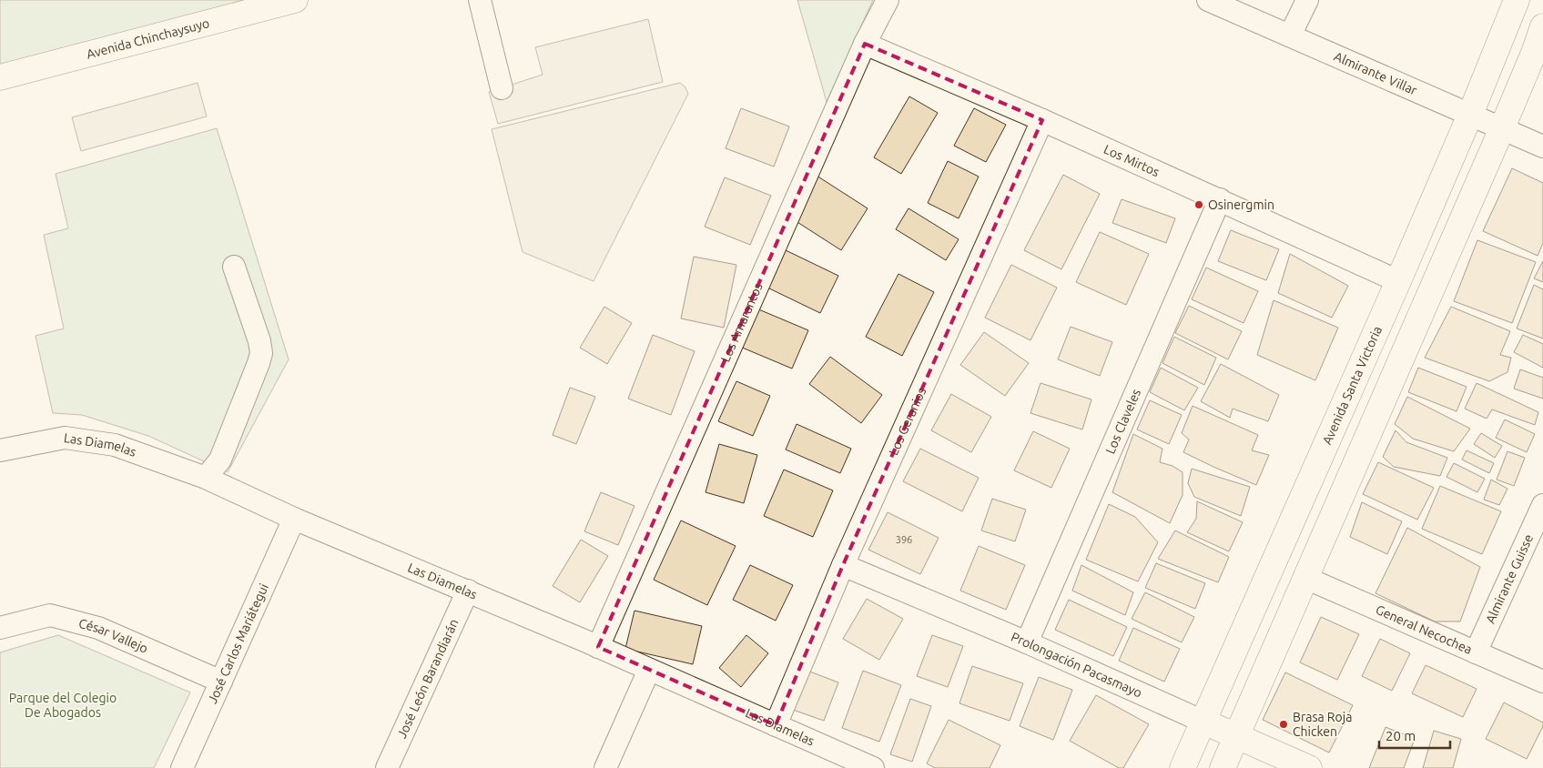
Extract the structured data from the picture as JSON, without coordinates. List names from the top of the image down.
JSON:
{
  "streets": {
    "main road": ["Avenida Chinchaysuyo", "Avenida Santa Victoria", "Prolongación Pacasmayo"],
    "street": [
      "Almirante Villar",
      "Los Mirtos",
      "Los Amarantos",
      "Los Geranios",
      "Los Claveles",
      "Las Diamelas",
      "Almirante Guisse",
      "General Necochea",
      "César Vallejo",
      "José Carlos Mariátegui",
      "José León Barandiarán"
    ]
  },
  "crossings": [
    ["Almirante Villar", "Avenida Santa Victoria"],
    ["Los Mirtos", "Los Amarantos"],
    ["Los Mirtos", "Avenida Santa Victoria"],
    ["Los Mirtos", "Los Geranios"],
    ["Los Mirtos", "Los Claveles"],
    ["Los Amarantos", "Las Diamelas"],
    ["Avenida Santa Victoria", "Prolongación Pacasmayo"],
    ["Los Geranios", "Las Diamelas"],
    ["Los Geranios", "Prolongación Pacasmayo"],
    ["Los Claveles", "Prolongación Pacasmayo"],
    ["Las Diamelas", "José Carlos Mariátegui"],
    ["Las Diamelas", "José León Barandiarán"],
    ["Almirante Guisse", "General Necochea"],
    ["César Vallejo", "José Carlos Mariátegui"]
  ],
  "parks": ["Parque del Colegio De Abogados"],
  "places": ["Osinergmin", "Brasa Roja Chicken"],
  "house_numbers": ["396"],
  "scale_bar": "20 m"
}
